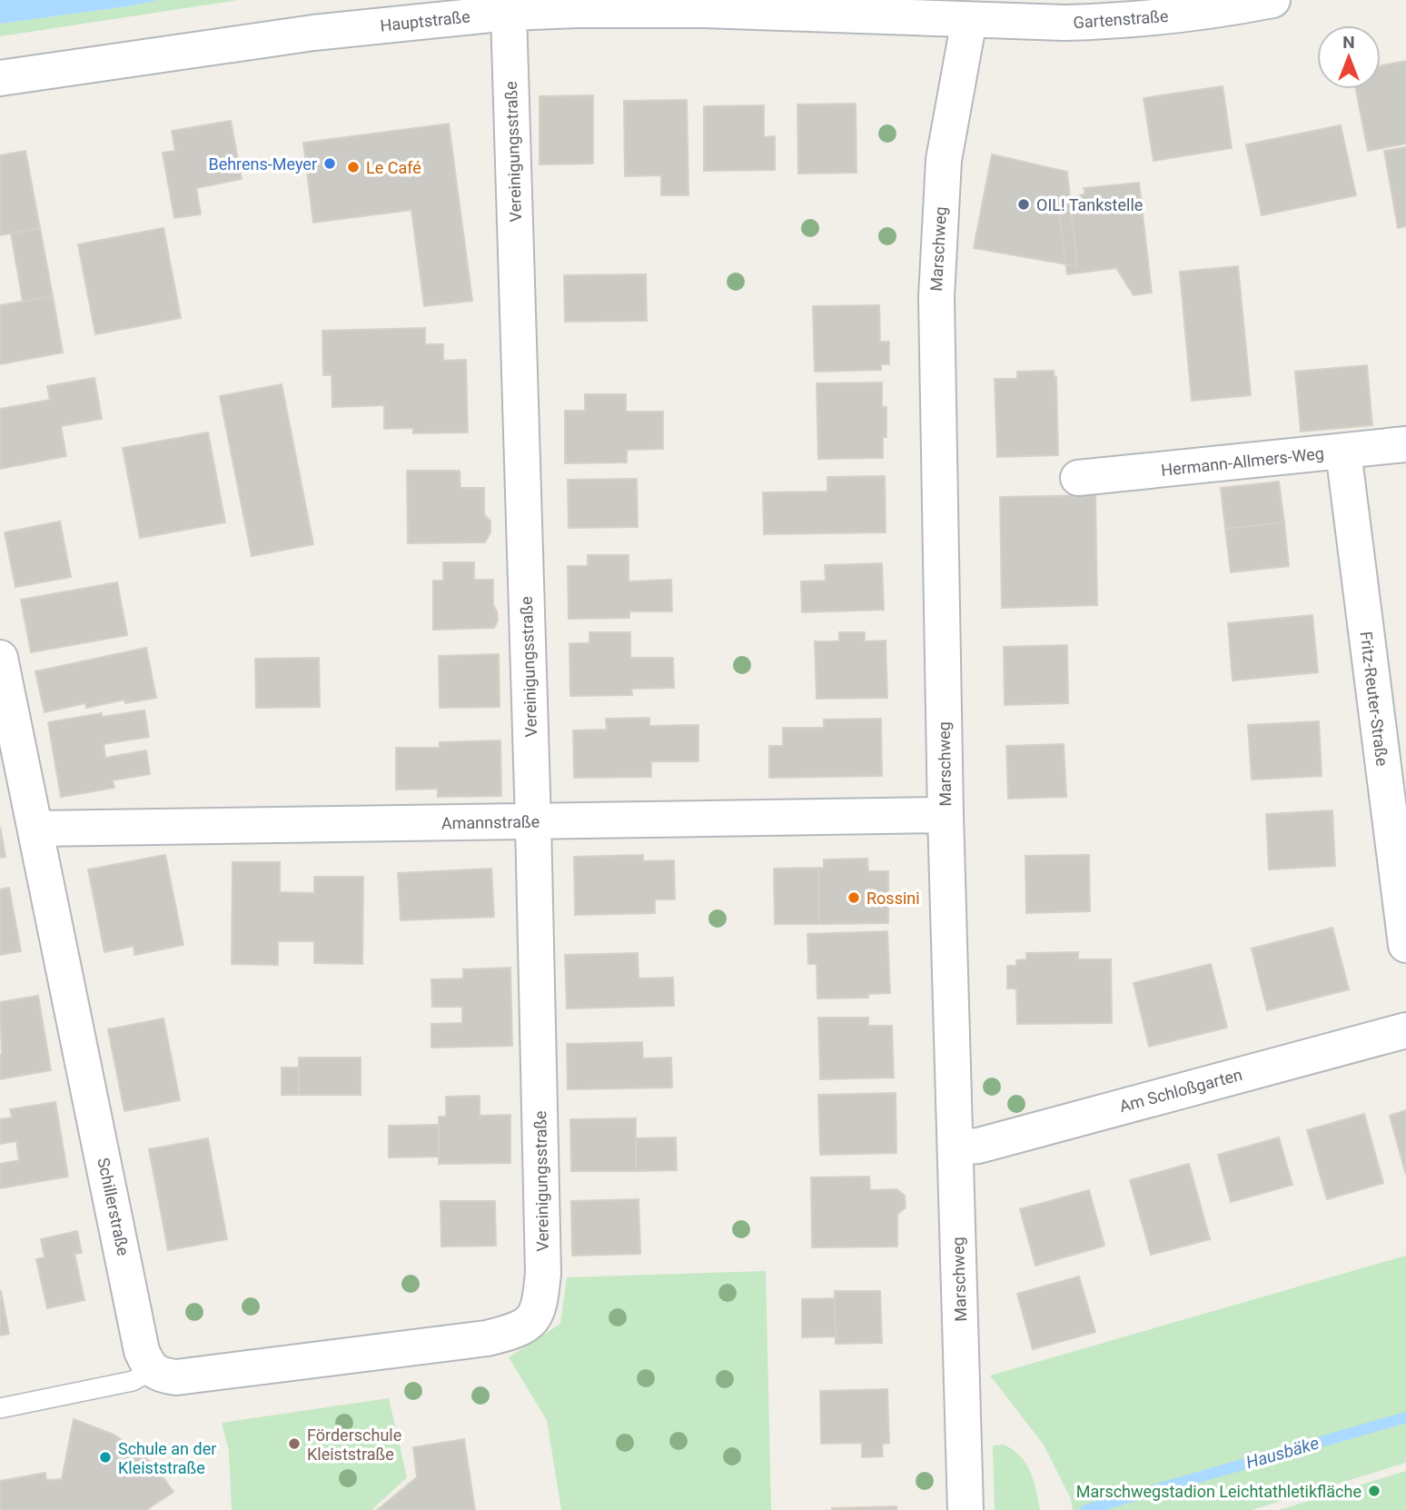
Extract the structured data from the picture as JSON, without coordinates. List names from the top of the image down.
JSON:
{
  "streets": {
    "street": [
      "Gartenstraße",
      "Hauptstraße",
      "Vereinigungsstraße",
      "Marschweg",
      "Hermann-Allmers-Weg",
      "Fritz-Reuter-Straße",
      "Amannstraße",
      "Am Schloßgarten",
      "Schillerstraße"
    ]
  },
  "crossings": [
    ["Gartenstraße", "Hauptstraße"],
    ["Gartenstraße", "Marschweg"],
    ["Hauptstraße", "Vereinigungsstraße"],
    ["Hauptstraße", "Marschweg"],
    ["Vereinigungsstraße", "Amannstraße"],
    ["Vereinigungsstraße", "Schillerstraße"],
    ["Marschweg", "Amannstraße"],
    ["Marschweg", "Am Schloßgarten"],
    ["Hermann-Allmers-Weg", "Fritz-Reuter-Straße"],
    ["Amannstraße", "Schillerstraße"]
  ],
  "water": ["Hausbäke"],
  "places": [
    "Behrens-Meyer",
    "Le Café",
    "OIL! Tankstelle",
    "Rossini",
    "Förderschule Kleiststraße",
    "Schule an der Kleiststraße",
    "Marschwegstadion Leichtathletikfläche"
  ],
  "north": "top"
}
